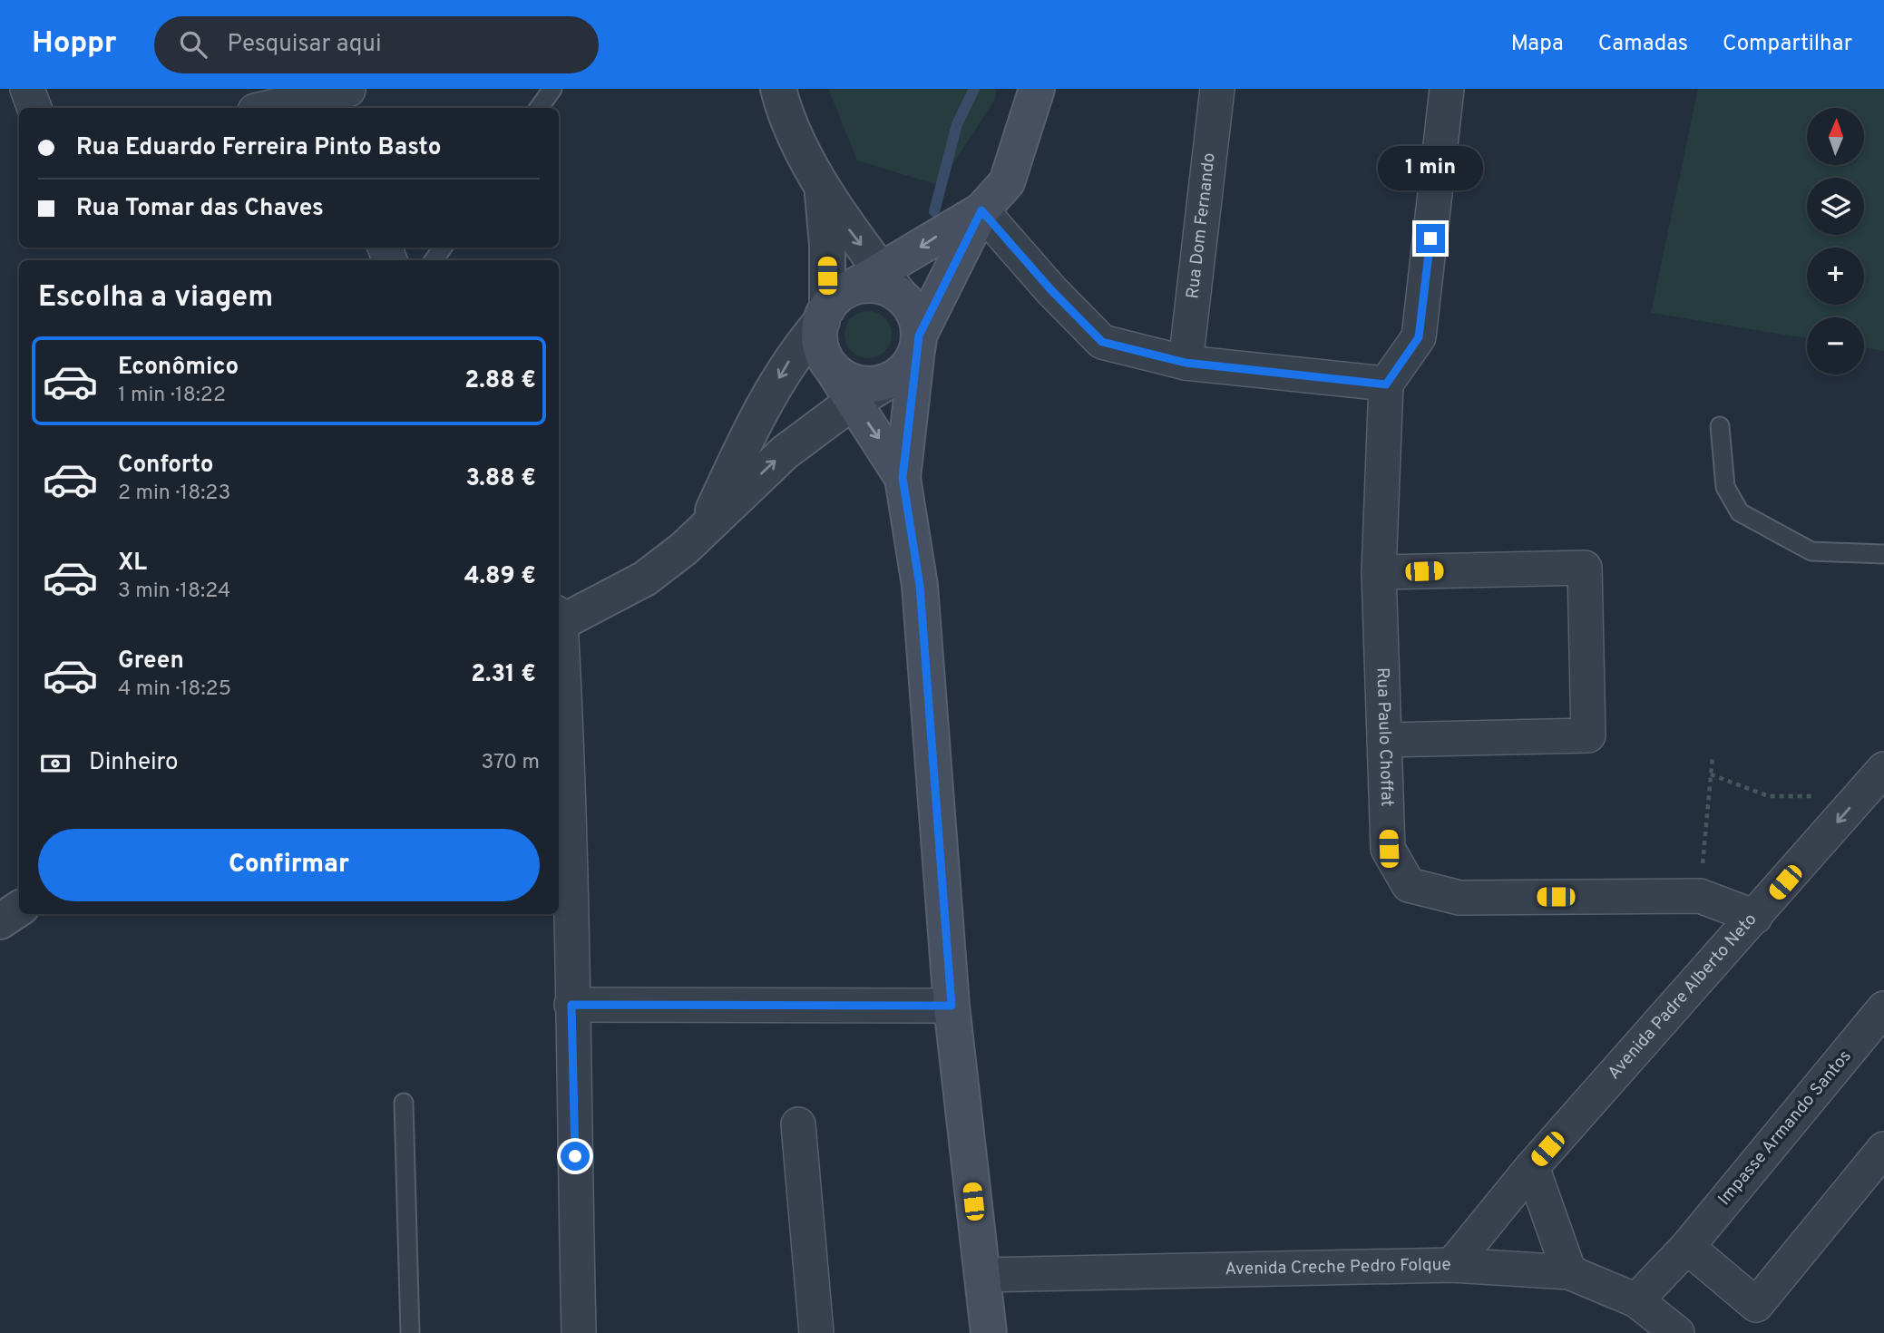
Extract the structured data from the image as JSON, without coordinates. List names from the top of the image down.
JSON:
{
  "streets": {
    "street": [
      "Rua Dom Fernando",
      "Rua Paulo Choffat",
      "Avenida Padre Alberto Neto",
      "Impasse Armando Santos",
      "Avenida Creche Pedro Folque"
    ]
  },
  "crossings": [
    ["Rua Paulo Choffat", "Avenida Padre Alberto Neto"],
    ["Avenida Padre Alberto Neto", "Avenida Creche Pedro Folque"],
    ["Impasse Armando Santos", "Avenida Creche Pedro Folque"]
  ],
  "north": "top",
  "page": {
    "header": "Hoppr",
    "search": "Pesquisar aqui",
    "nav": ["Mapa", "Camadas", "Compartilhar"],
    "map_buttons": ["+", "−"],
    "banner": ["Rua Eduardo Ferreira Pinto Basto", "Rua Tomar das Chaves"],
    "bubble": "1 min",
    "heading": "Escolha a viagem",
    "list": [
      {
        "name": "Econômico",
        "note": "1 min · 18:22",
        "value": "2.88 €"
      },
      {
        "name": "Conforto",
        "note": "2 min · 18:23",
        "value": "3.88 €"
      },
      {
        "name": "XL",
        "note": "3 min · 18:24",
        "value": "4.89 €"
      },
      {
        "name": "Green",
        "note": "4 min · 18:25",
        "value": "2.31 €"
      }
    ],
    "pay": ["Dinheiro", "370 m"],
    "buttons": "Confirmar"
  }
}
